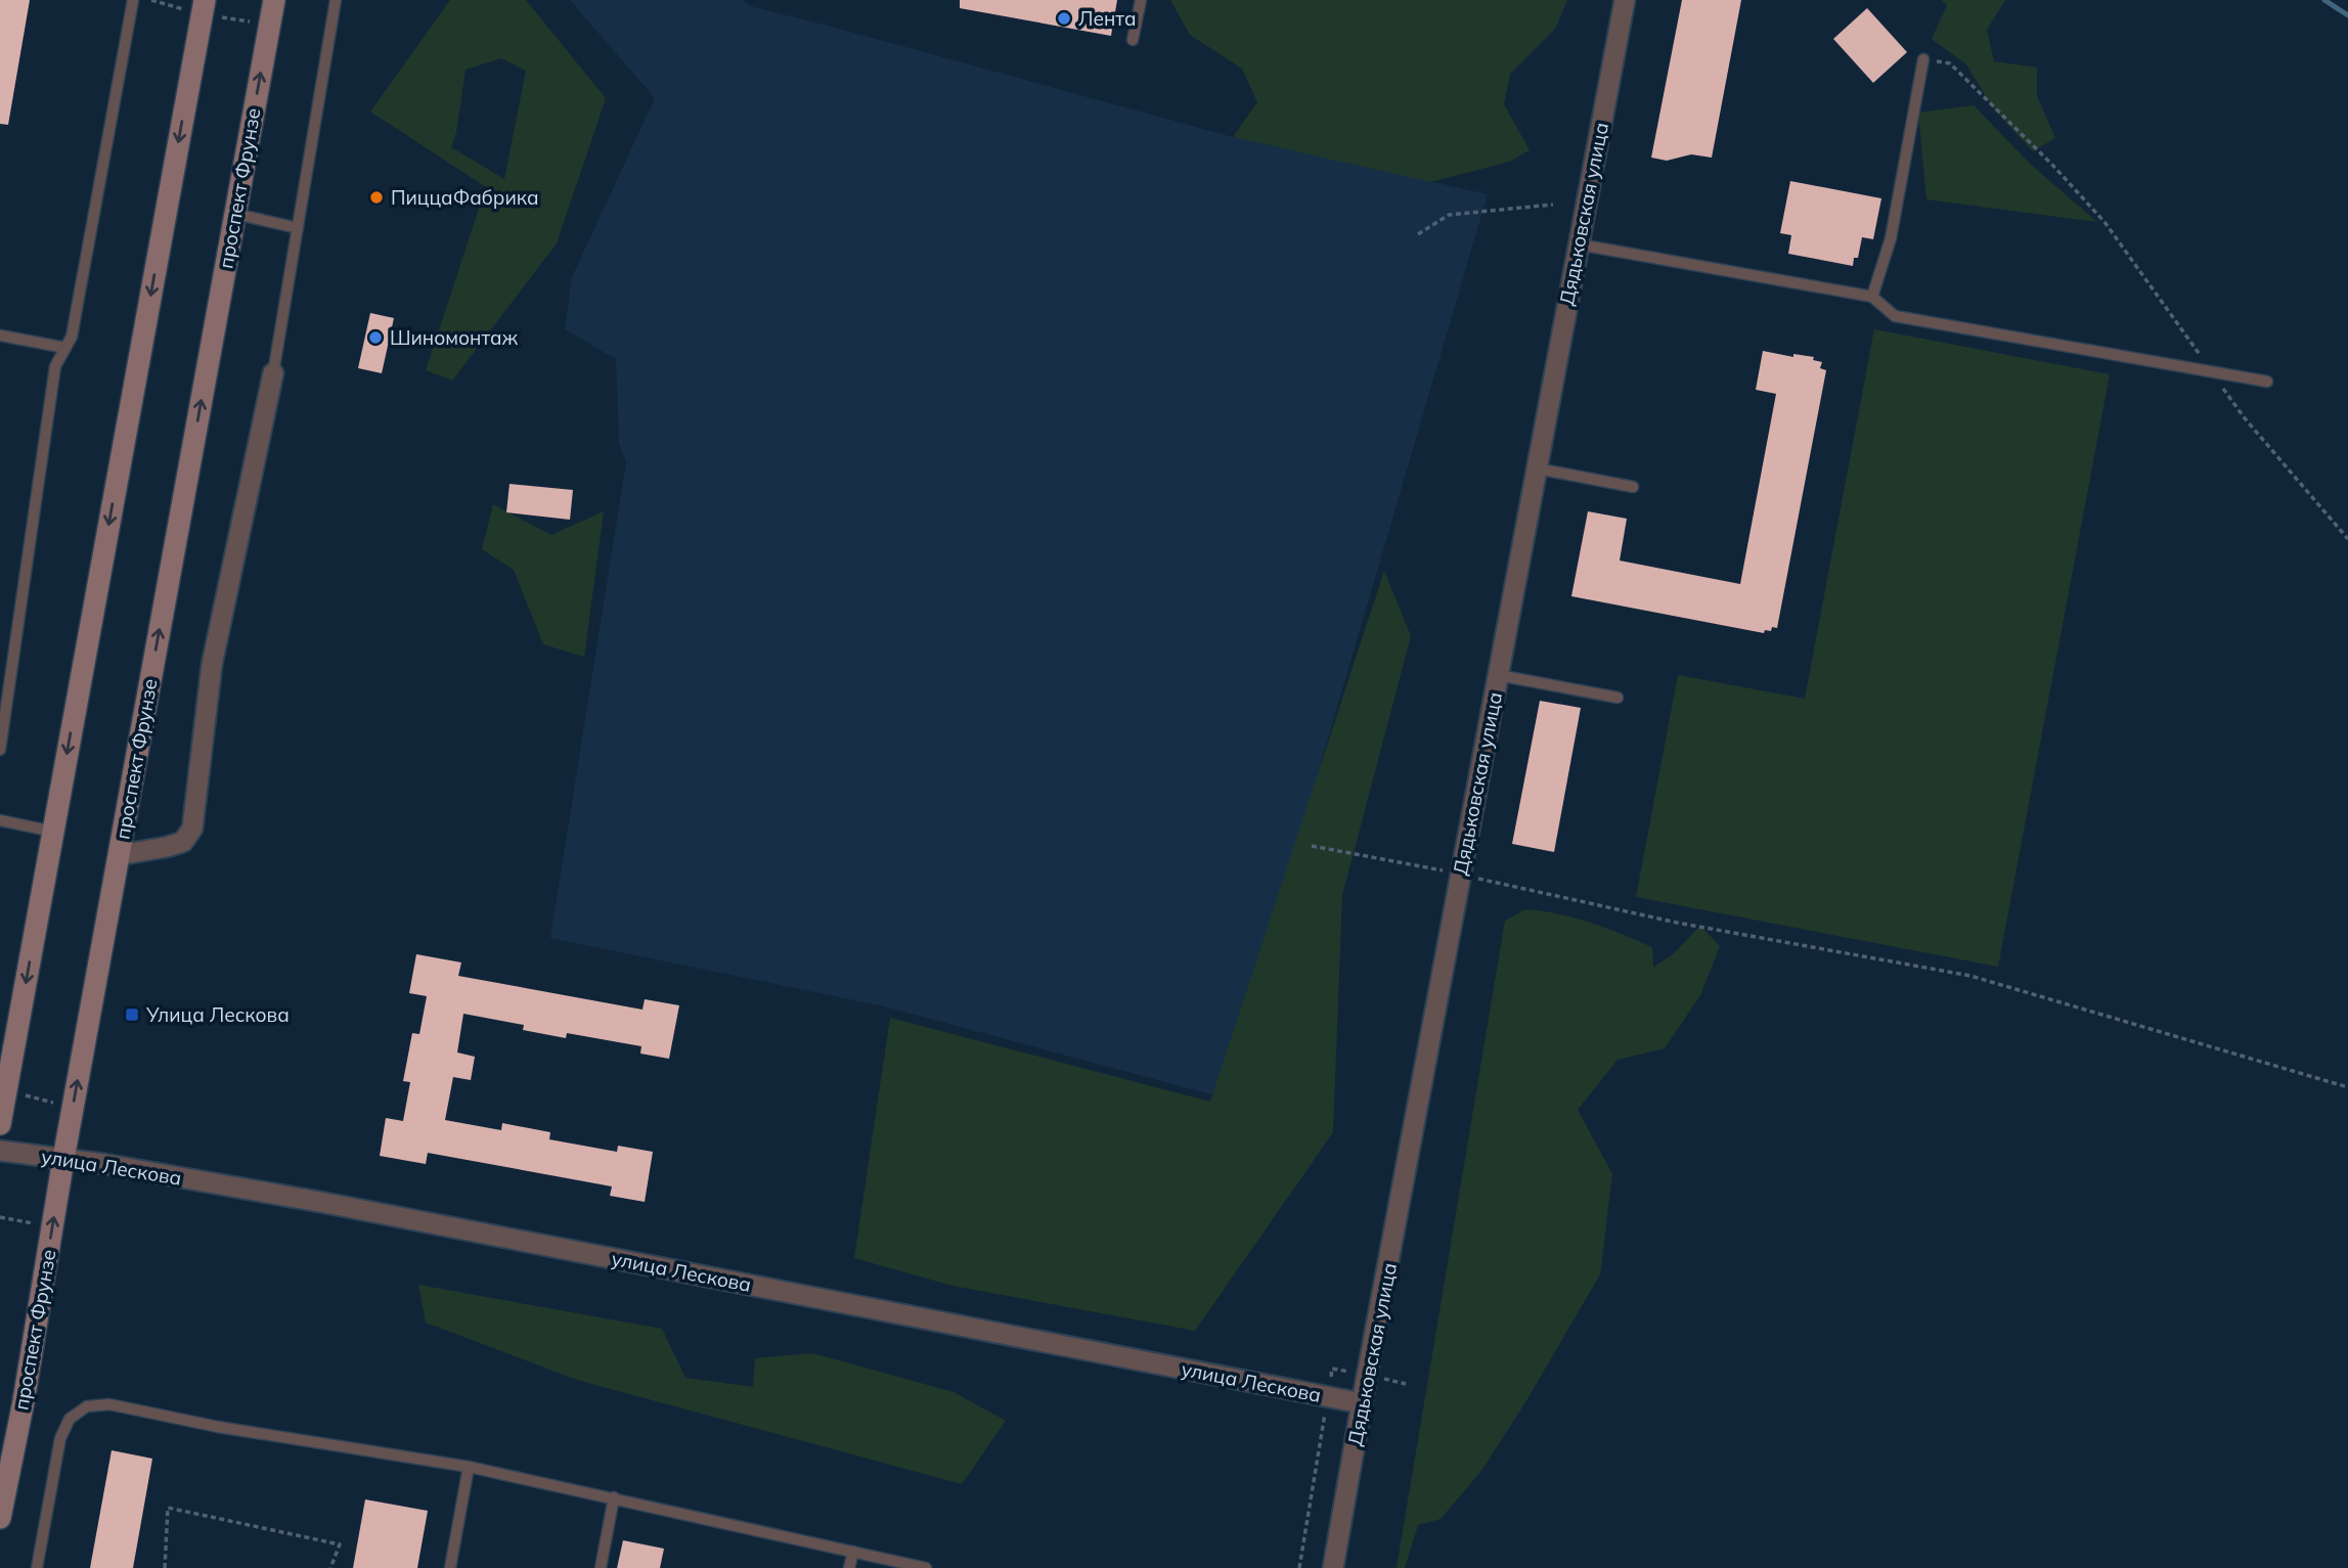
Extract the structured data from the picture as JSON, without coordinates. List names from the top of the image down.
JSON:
{
  "streets": {
    "main road": ["проспект Фрунзе"],
    "street": ["Дядьковская улица", "улица Лескова"]
  },
  "crossings": [
    ["проспект Фрунзе", "улица Лескова"],
    ["Дядьковская улица", "улица Лескова"]
  ],
  "places": {
    "other": ["Лента", "ПиццаФабрика", "Шиномонтаж"],
    "transit": ["Улица Лескова"]
  }
}
